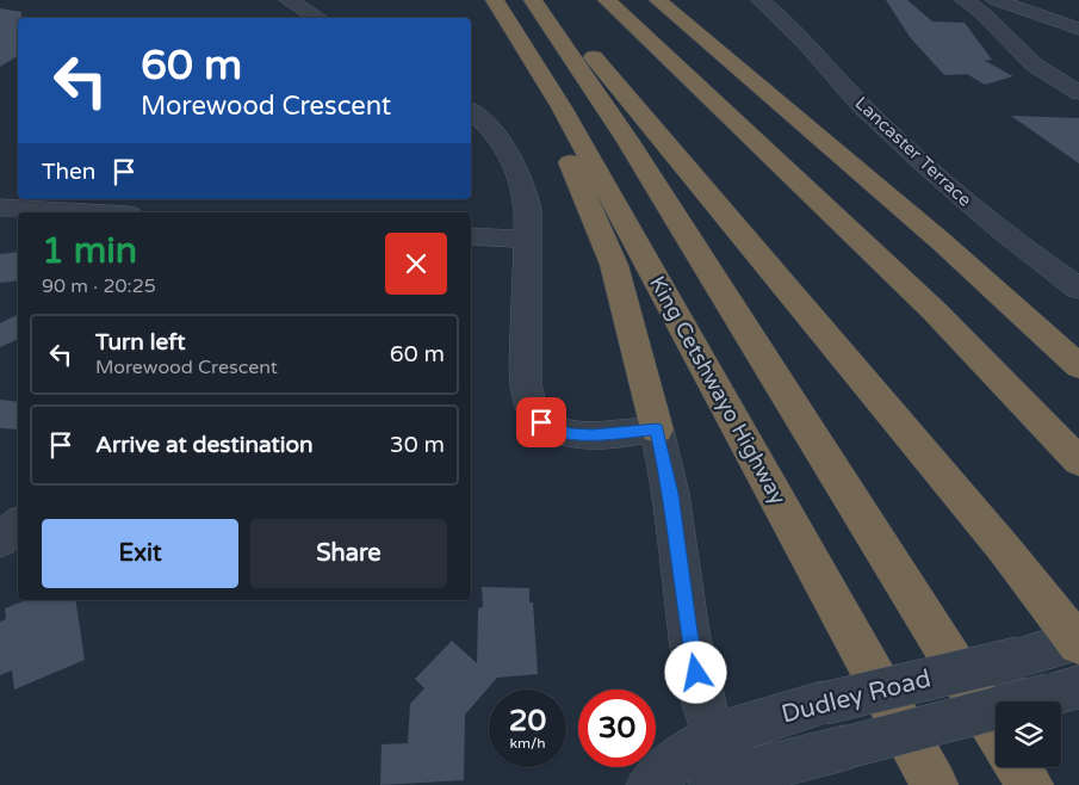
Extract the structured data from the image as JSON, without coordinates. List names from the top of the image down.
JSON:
{
  "streets": {
    "highway": ["King Cetshwayo Highway"],
    "street": ["Lancaster Terrace", "Dudley Road"]
  },
  "page": {
    "turn": ["60 m", "Morewood Crescent"],
    "then": "Then",
    "heading": ["1 min", "90 m · 20:25"],
    "list": [
      {
        "name": "Turn left",
        "note": "Morewood Crescent",
        "value": "60 m"
      },
      {
        "name": "Arrive at destination",
        "value": "30 m"
      }
    ],
    "buttons": ["Exit", "Share"],
    "speed": "20 km/h",
    "limit": "30"
  }
}
